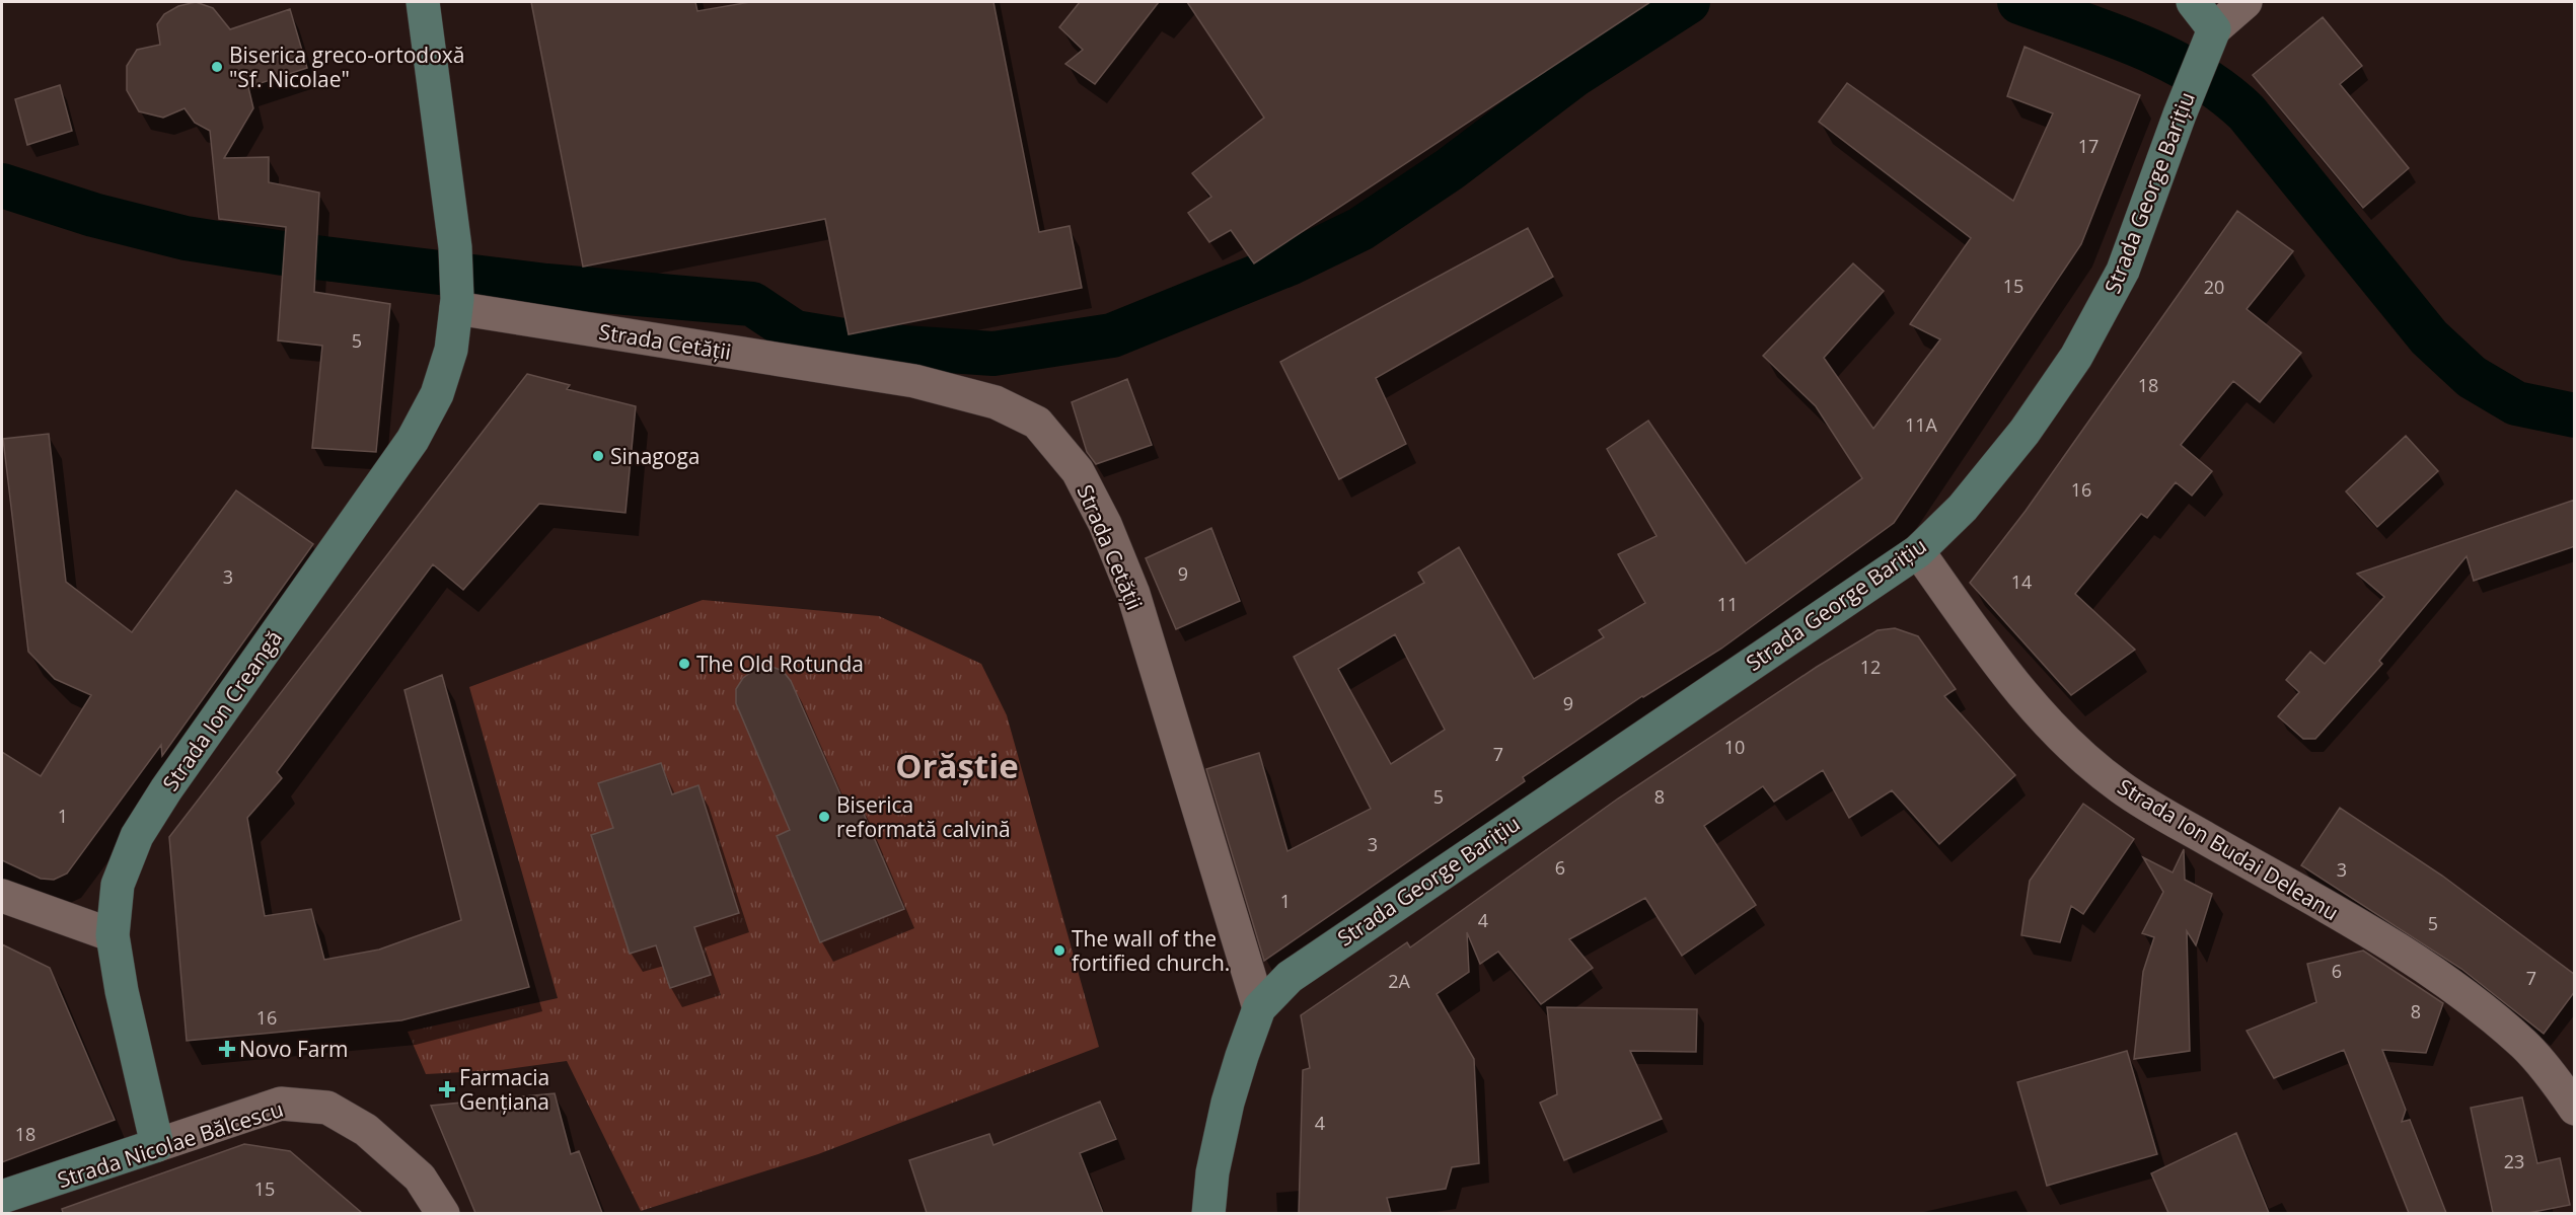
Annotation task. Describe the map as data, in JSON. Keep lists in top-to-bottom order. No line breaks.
{"streets":{"main road":["Strada George Barițiu","Strada Ion Creangă","Strada Nicolae Bălcescu"],"street":["Strada Cetății","Strada Ion Budai Deleanu"]},"crossings":[["Strada George Barițiu","Strada Cetății"],["Strada George Barițiu","Strada Ion Budai Deleanu"],["Strada Cetății","Strada Ion Creangă"],["Strada Ion Creangă","Strada Nicolae Bălcescu"]],"districts":["Orăștie"],"places":{"other":["Biserica greco-ortodoxă \"Sf. Nicolae\"","Sinagoga","The Old Rotunda","Biserica reformată calvină","The wall of the fortified church."],"health":["Novo Farm","Farmacia Gențiana"]},"house_numbers":["17","15","20","5","18","11A","16","9","3","14","11","12","9","10","7","5","8","1","3","6","3","1","4","5","6","7","2A","8","16","4","18","23","15"]}
